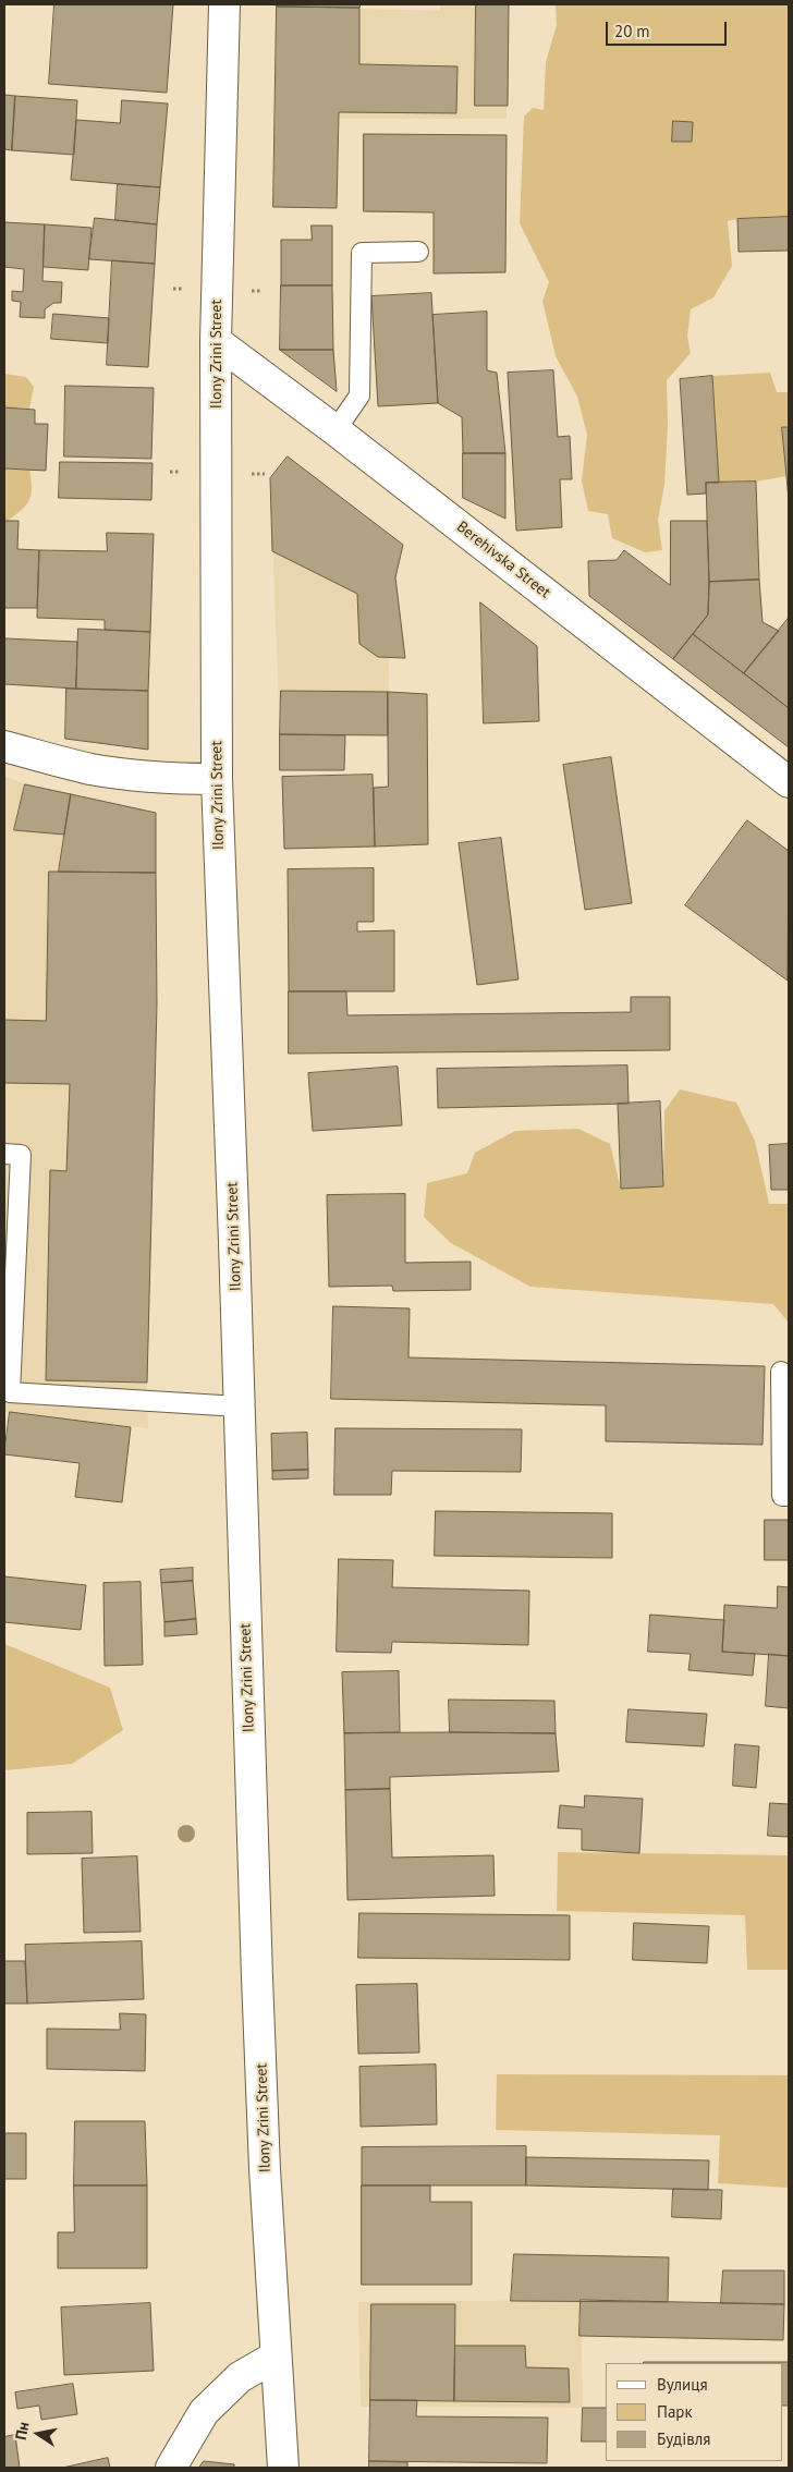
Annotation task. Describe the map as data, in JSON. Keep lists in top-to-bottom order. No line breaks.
{"streets":{"main road":["Ilony Zrini Street","Berehivska Street"]},"crossings":[["Ilony Zrini Street","Berehivska Street"]],"legend":["Вулиця","Парк","Будівля"],"scale_bar":"20 m","north":"left"}
